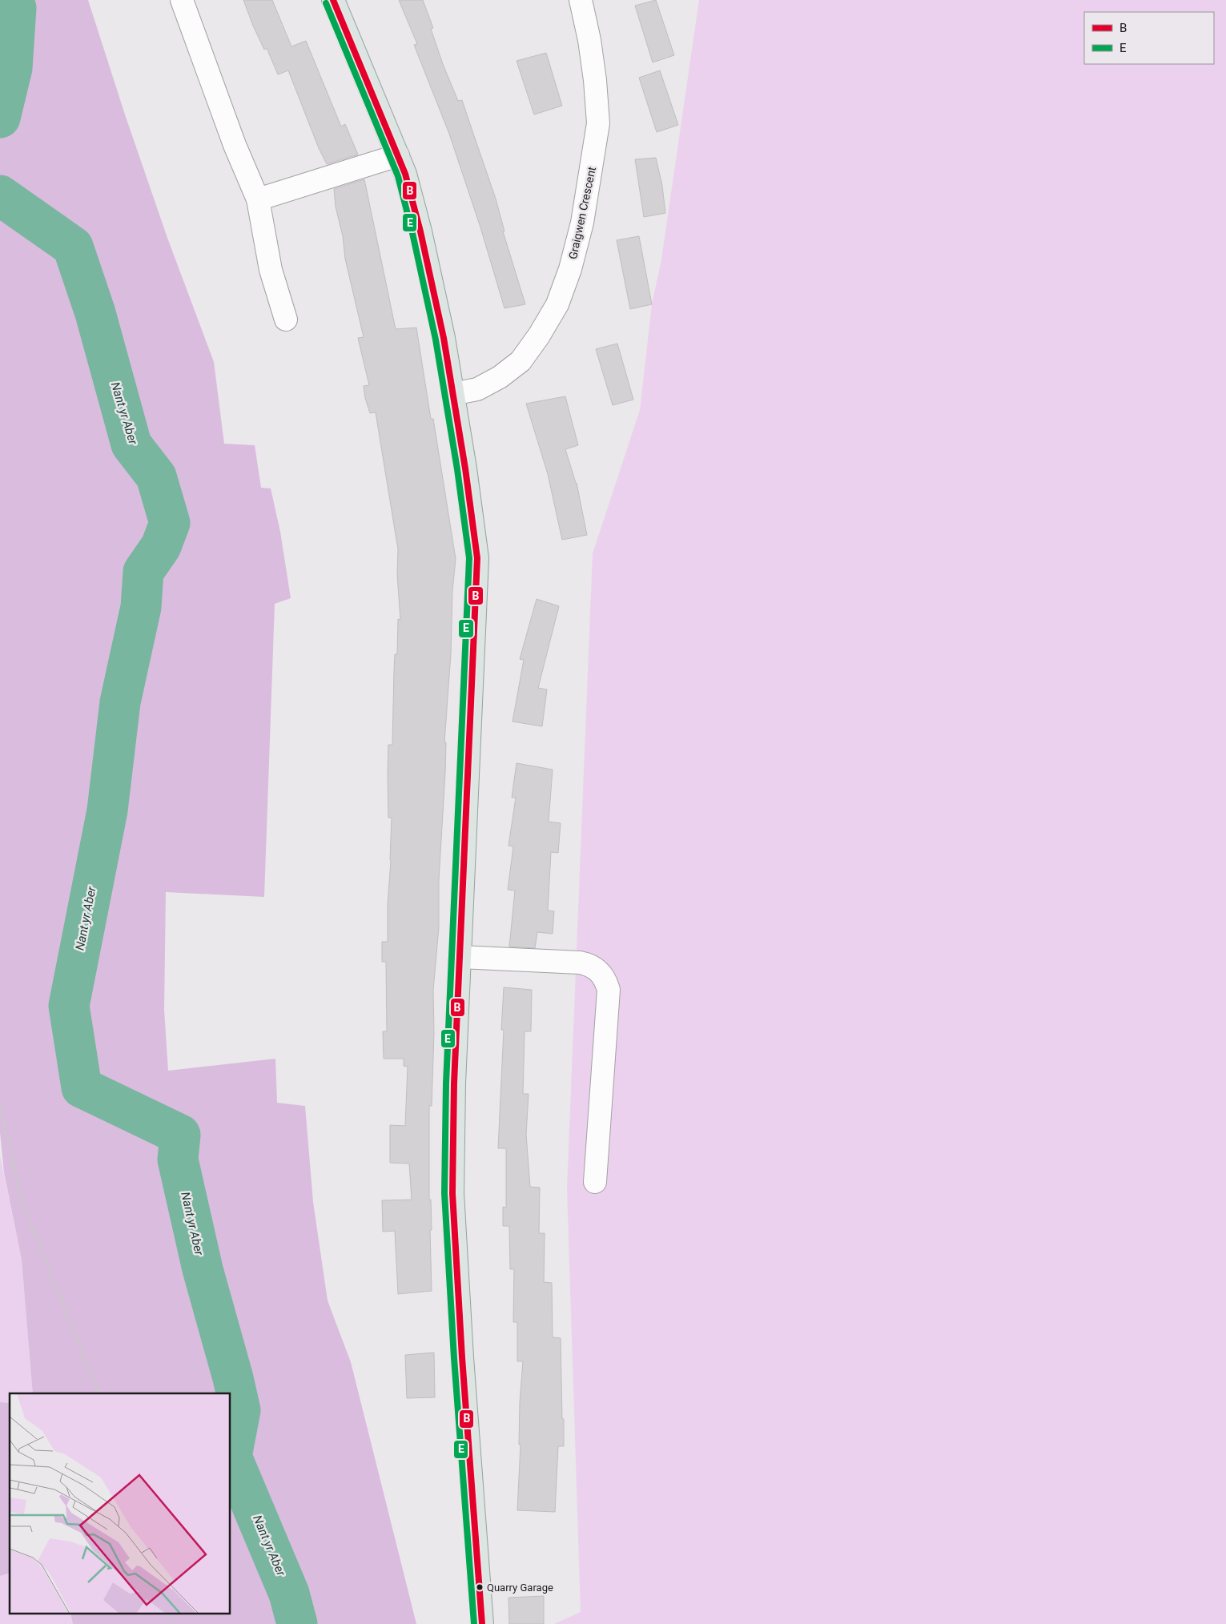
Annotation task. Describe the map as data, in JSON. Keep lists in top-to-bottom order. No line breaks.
{"streets":{"street":["Graigwen Crescent"]},"water":["Nant yr Aber"],"places":["Quarry Garage"],"lines":["transit line B","transit line E"],"legend":["B","E"]}
